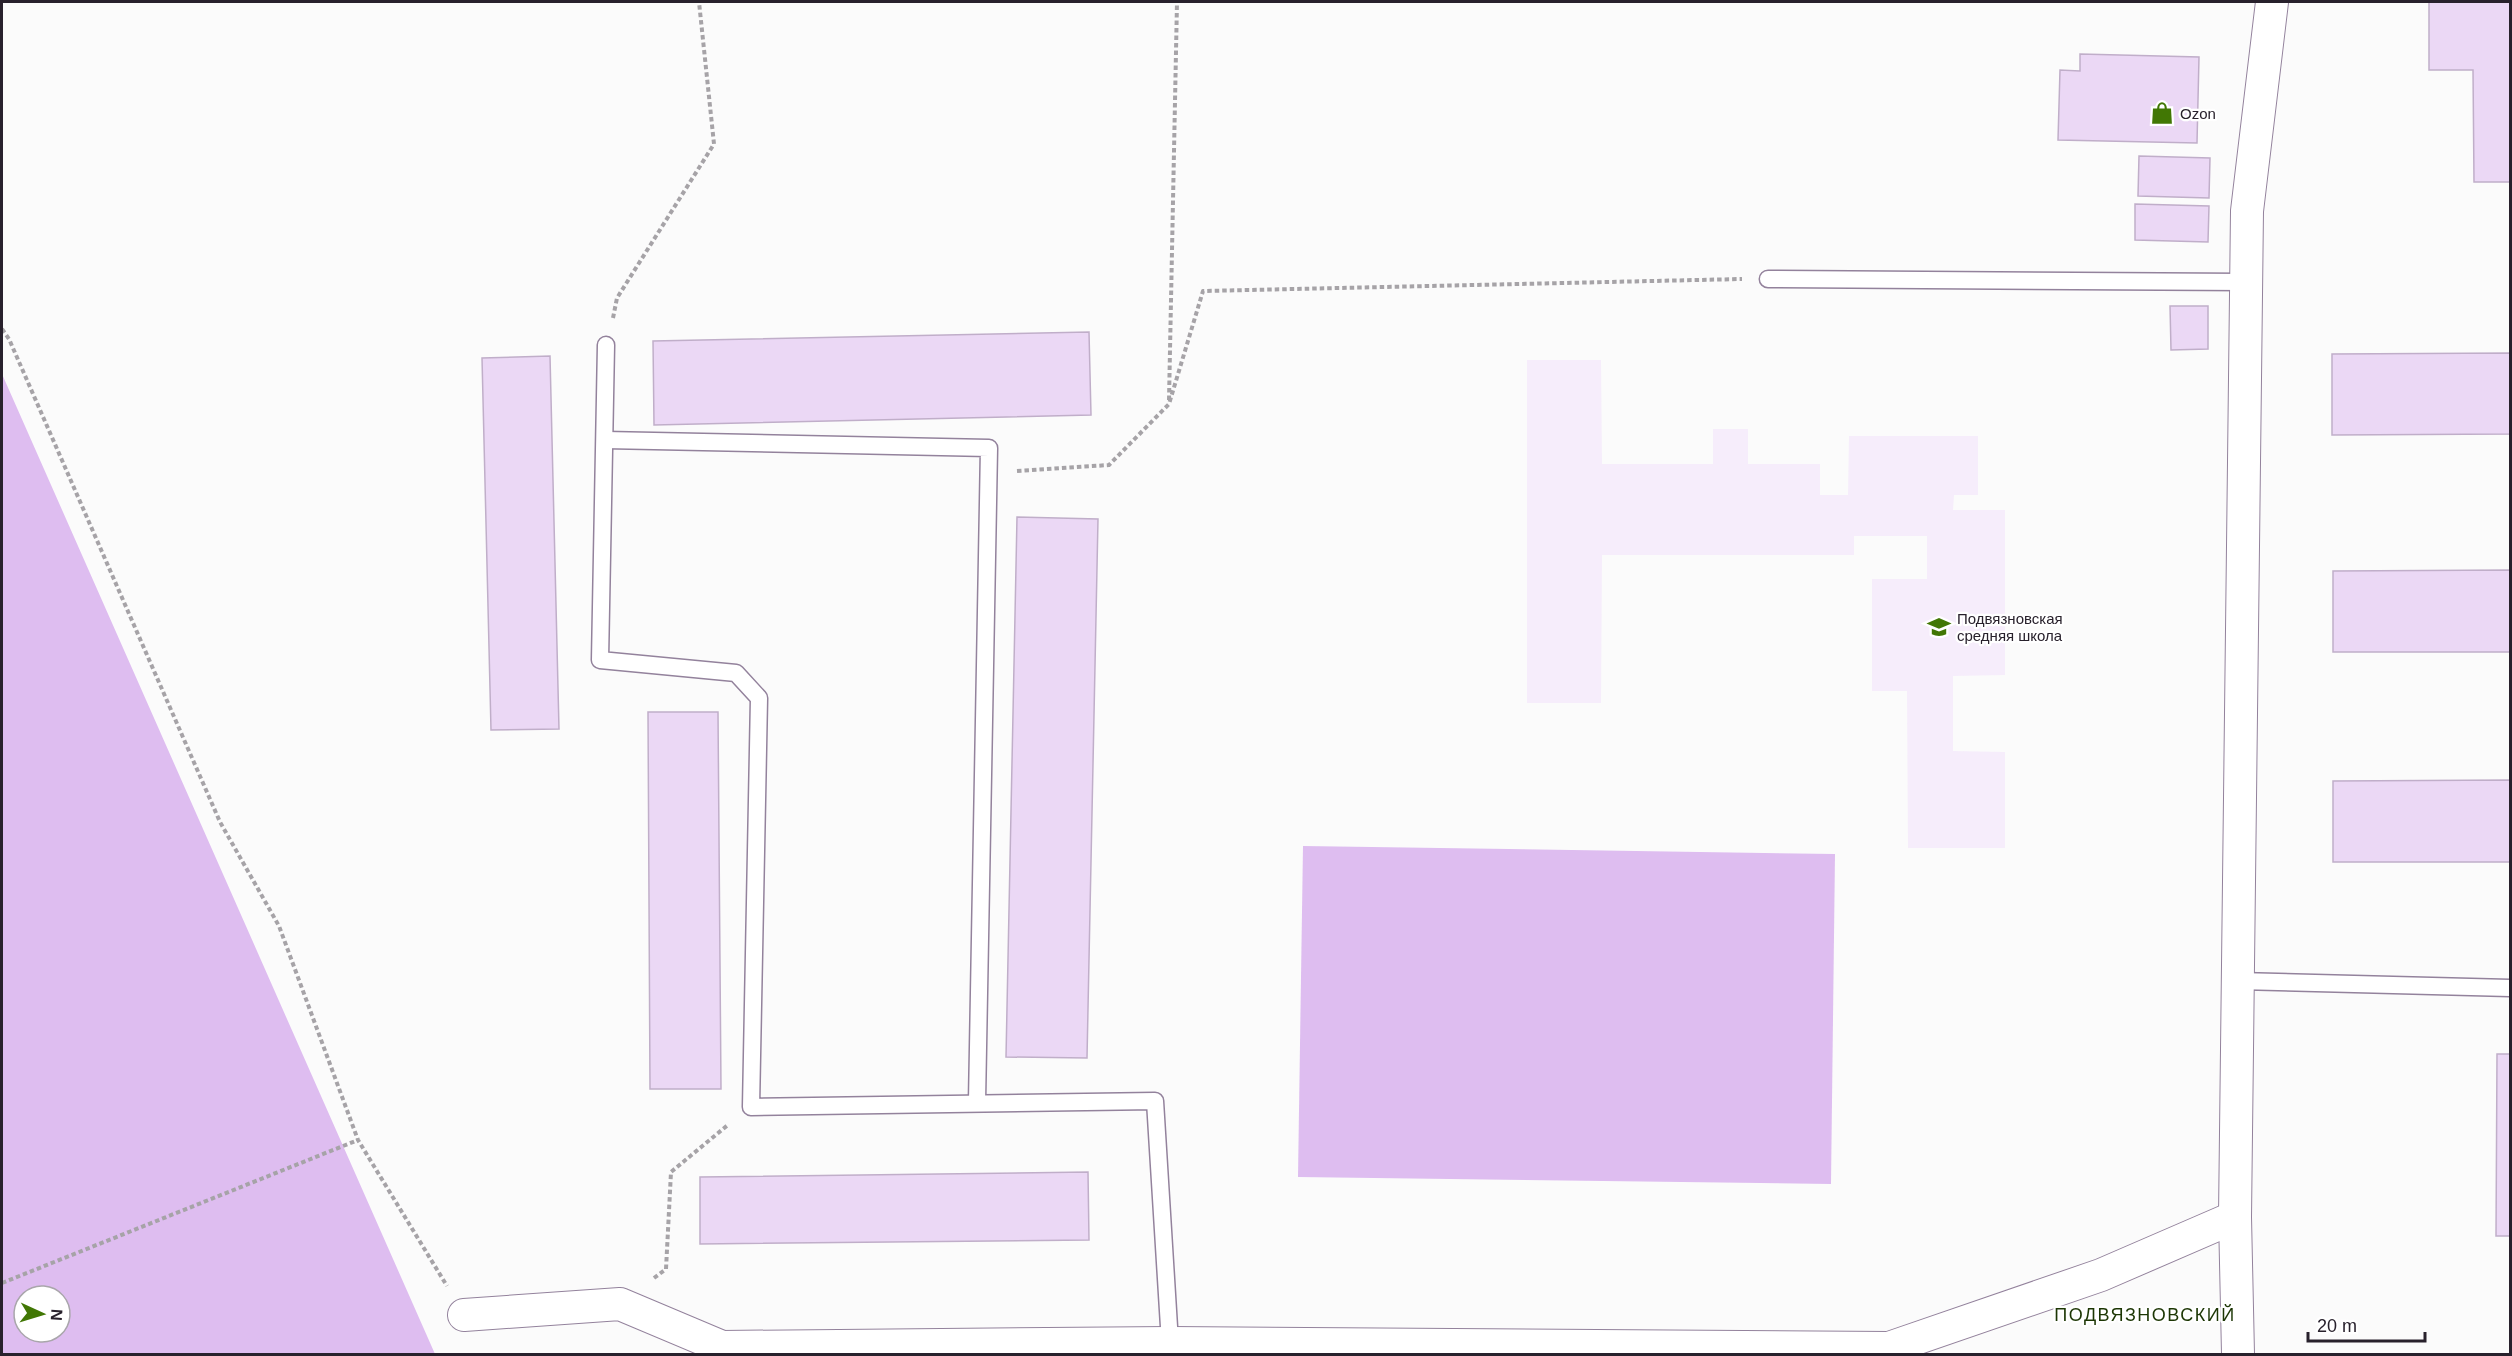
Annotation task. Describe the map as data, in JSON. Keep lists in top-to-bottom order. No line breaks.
{"districts":["ПОДВЯЗНОВСКИЙ"],"places":{"shop":["Ozon"],"school or university":["Подвязновская средняя школа"]},"scale_bar":"20 m","north":"right"}
